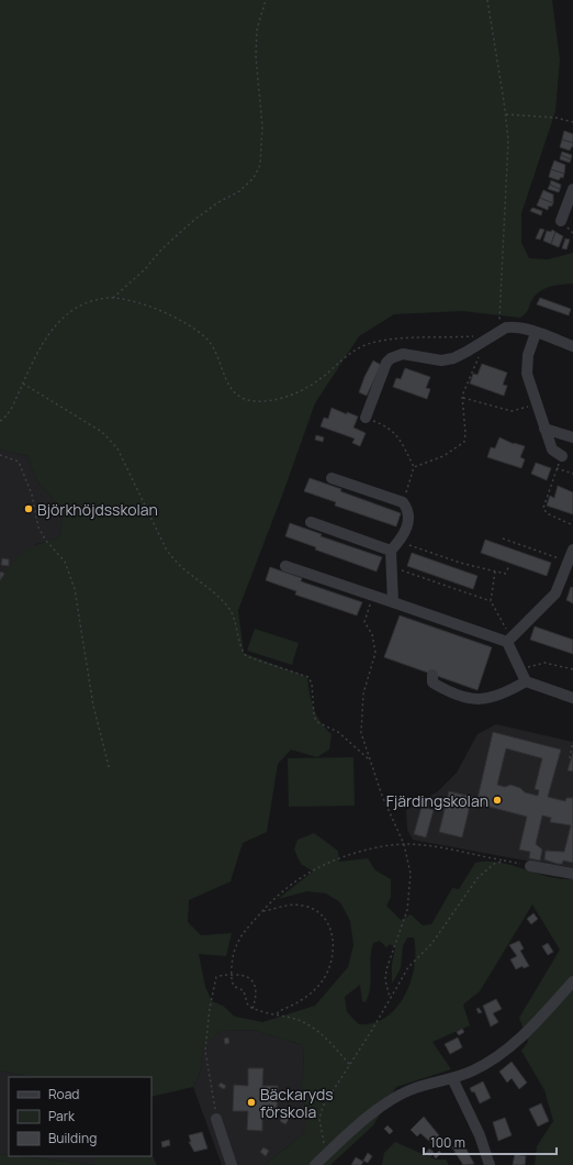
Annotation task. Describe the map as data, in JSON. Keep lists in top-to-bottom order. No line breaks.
{"places":["Björkhöjdsskolan","Fjärdingskolan","Bäckaryds förskola"],"legend":["Road","Park","Building"],"scale_bar":"100 m"}
